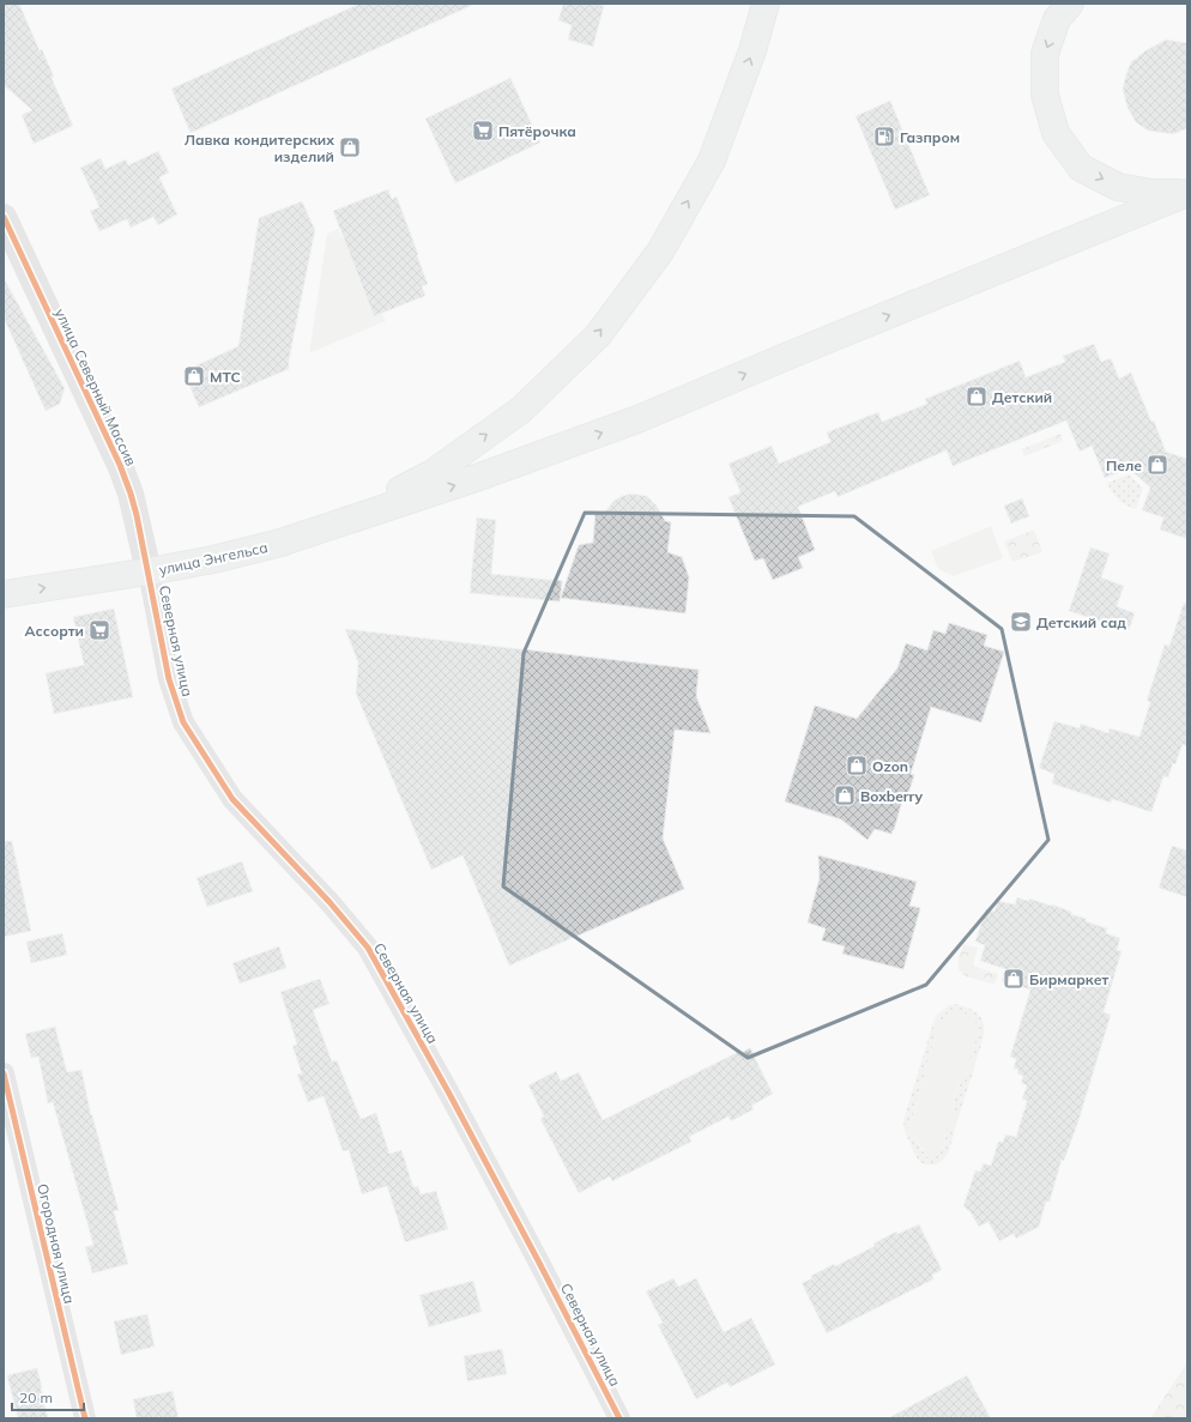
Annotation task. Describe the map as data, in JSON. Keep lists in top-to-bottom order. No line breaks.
{"streets":{"main road":["улица Энгельса"],"street":["улица Северный Массив","Северная улица","Огородная улица"]},"crossings":[["улица Северный Массив","улица Энгельса"],["улица Северный Массив","Северная улица"],["улица Энгельса","Северная улица"]],"one_way":["улица Энгельса"],"places":{"supermarket":["Пятёрочка","Ассорти"],"fuel station":["Газпром"],"shop":["Лавка кондитерских изделий","МТС","Детский","Пеле","Ozon","Boxberry","Бирмаркет"],"school or university":["Детский сад"]},"scale_bar":"20 m"}
